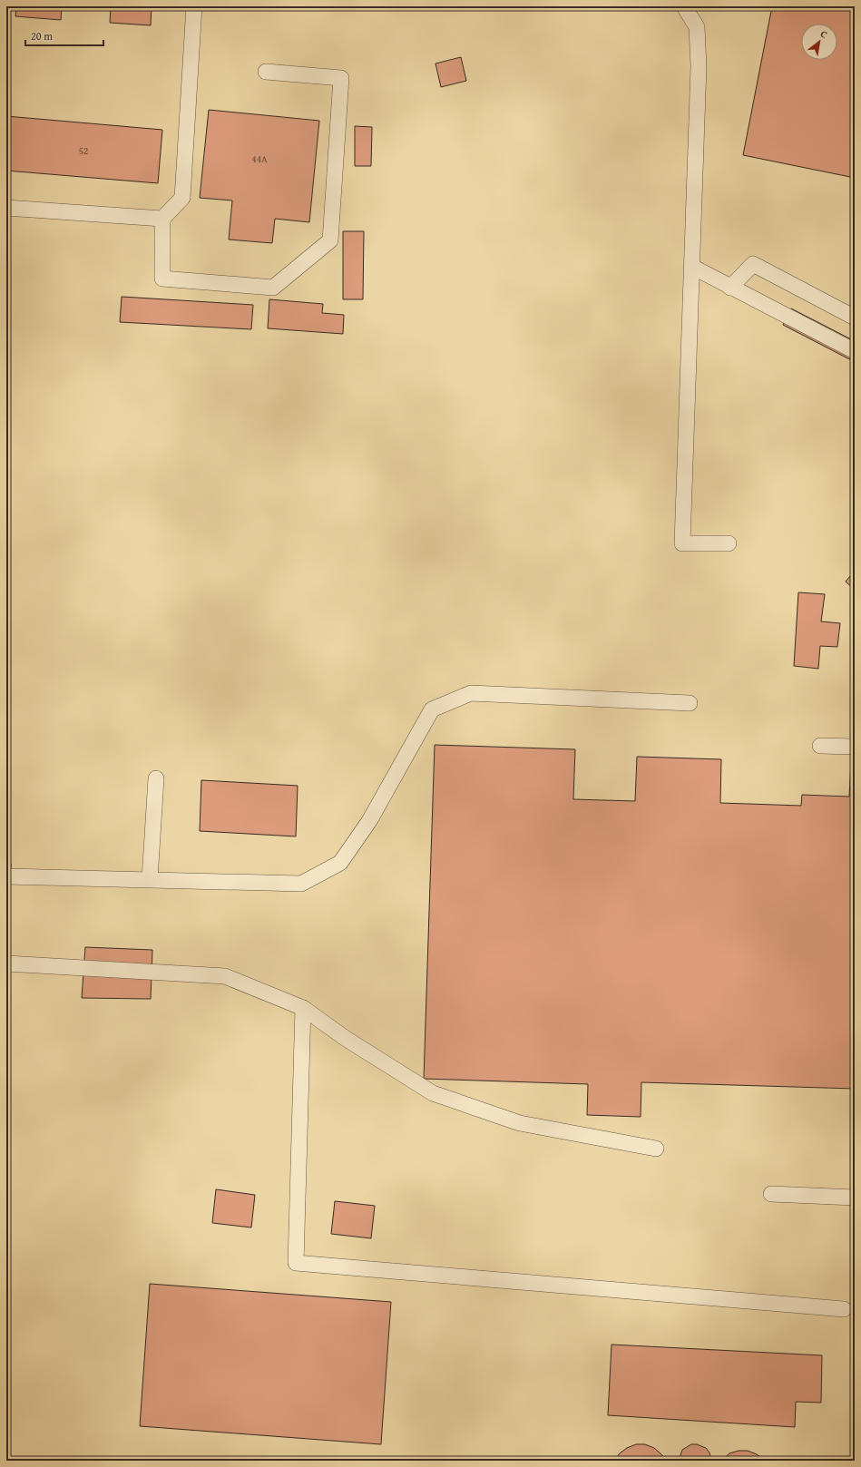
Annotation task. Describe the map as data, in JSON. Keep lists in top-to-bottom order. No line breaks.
{"house_numbers":["52","44А"],"scale_bar":"20 m","north":"top right"}
